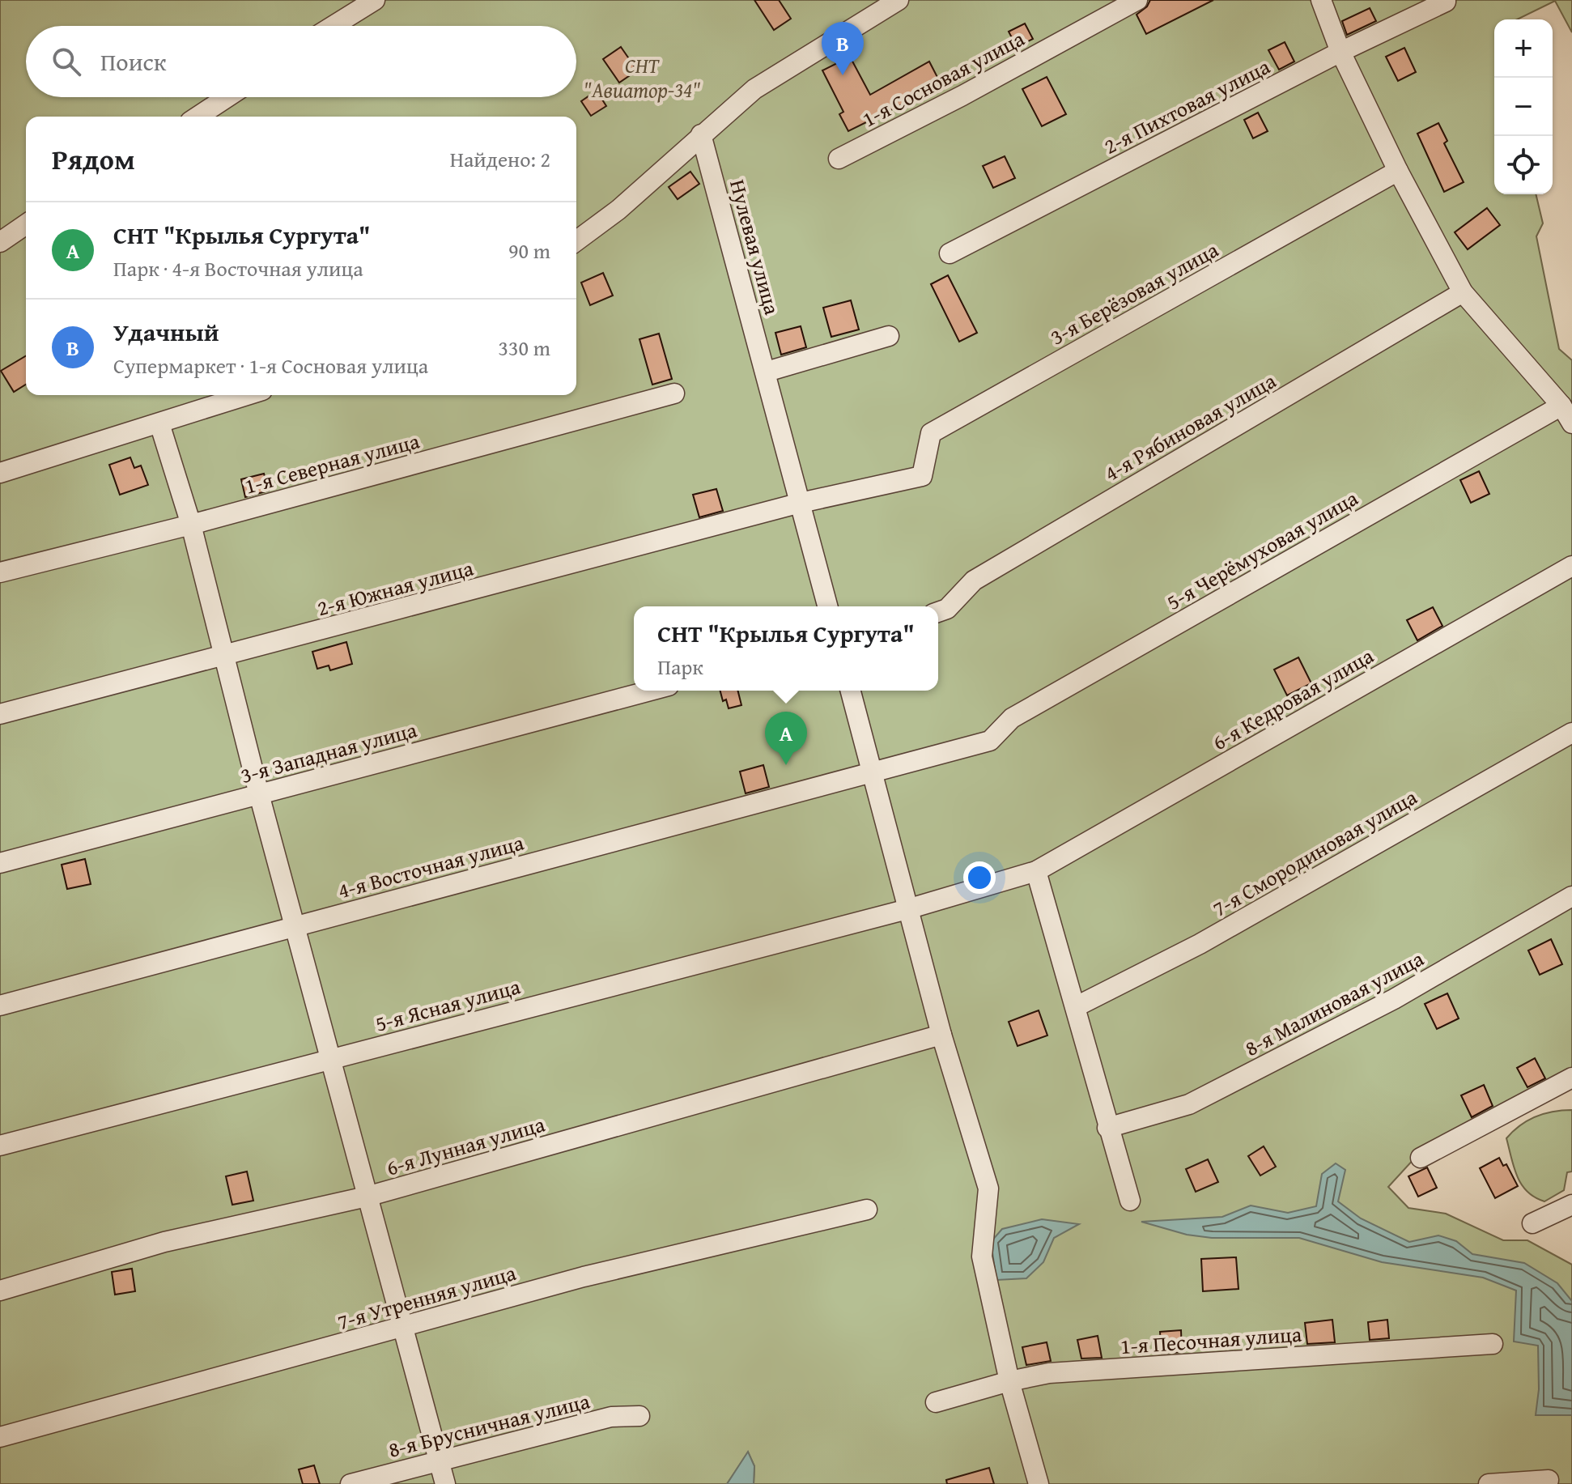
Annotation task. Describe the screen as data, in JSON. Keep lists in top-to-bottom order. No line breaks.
{"streets":{"street":["1-я Сосновая улица","2-я Пихтовая улица","Нулевая улица","3-я Берёзовая улица","4-я Рябиновая улица","1-я Северная улица","5-я Черёмуховая улица","2-я Южная улица","6-я Кедровая улица","3-я Западная улица","7-я Смородиновая улица","4-я Восточная улица","8-я Малиновая улица","5-я Ясная улица","6-я Лунная улица","7-я Утренняя улица","1-я Песочная улица","8-я Брусничная улица"]},"crossings":[["Нулевая улица","2-я Южная улица"],["3-я Берёзовая улица","2-я Южная улица"],["5-я Черёмуховая улица","4-я Восточная улица"],["6-я Кедровая улица","5-я Ясная улица"]],"parks":["СНТ \"Авиатор-34\""],"page":{"map_buttons":["+","−"],"pins":["B","A"],"search":"Поиск","heading":["Рядом","Найдено: 2"],"list":[{"mark":"A","name":"CНТ \"Крылья Сургута\"","note":"Парк · 4-я Восточная улица","value":"90 m"},{"mark":"B","name":"Удачный","note":"Супермаркет · 1-я Сосновая улица","value":"330 m"}],"popup":["CНТ \"Крылья Сургута\"","Парк"]}}
